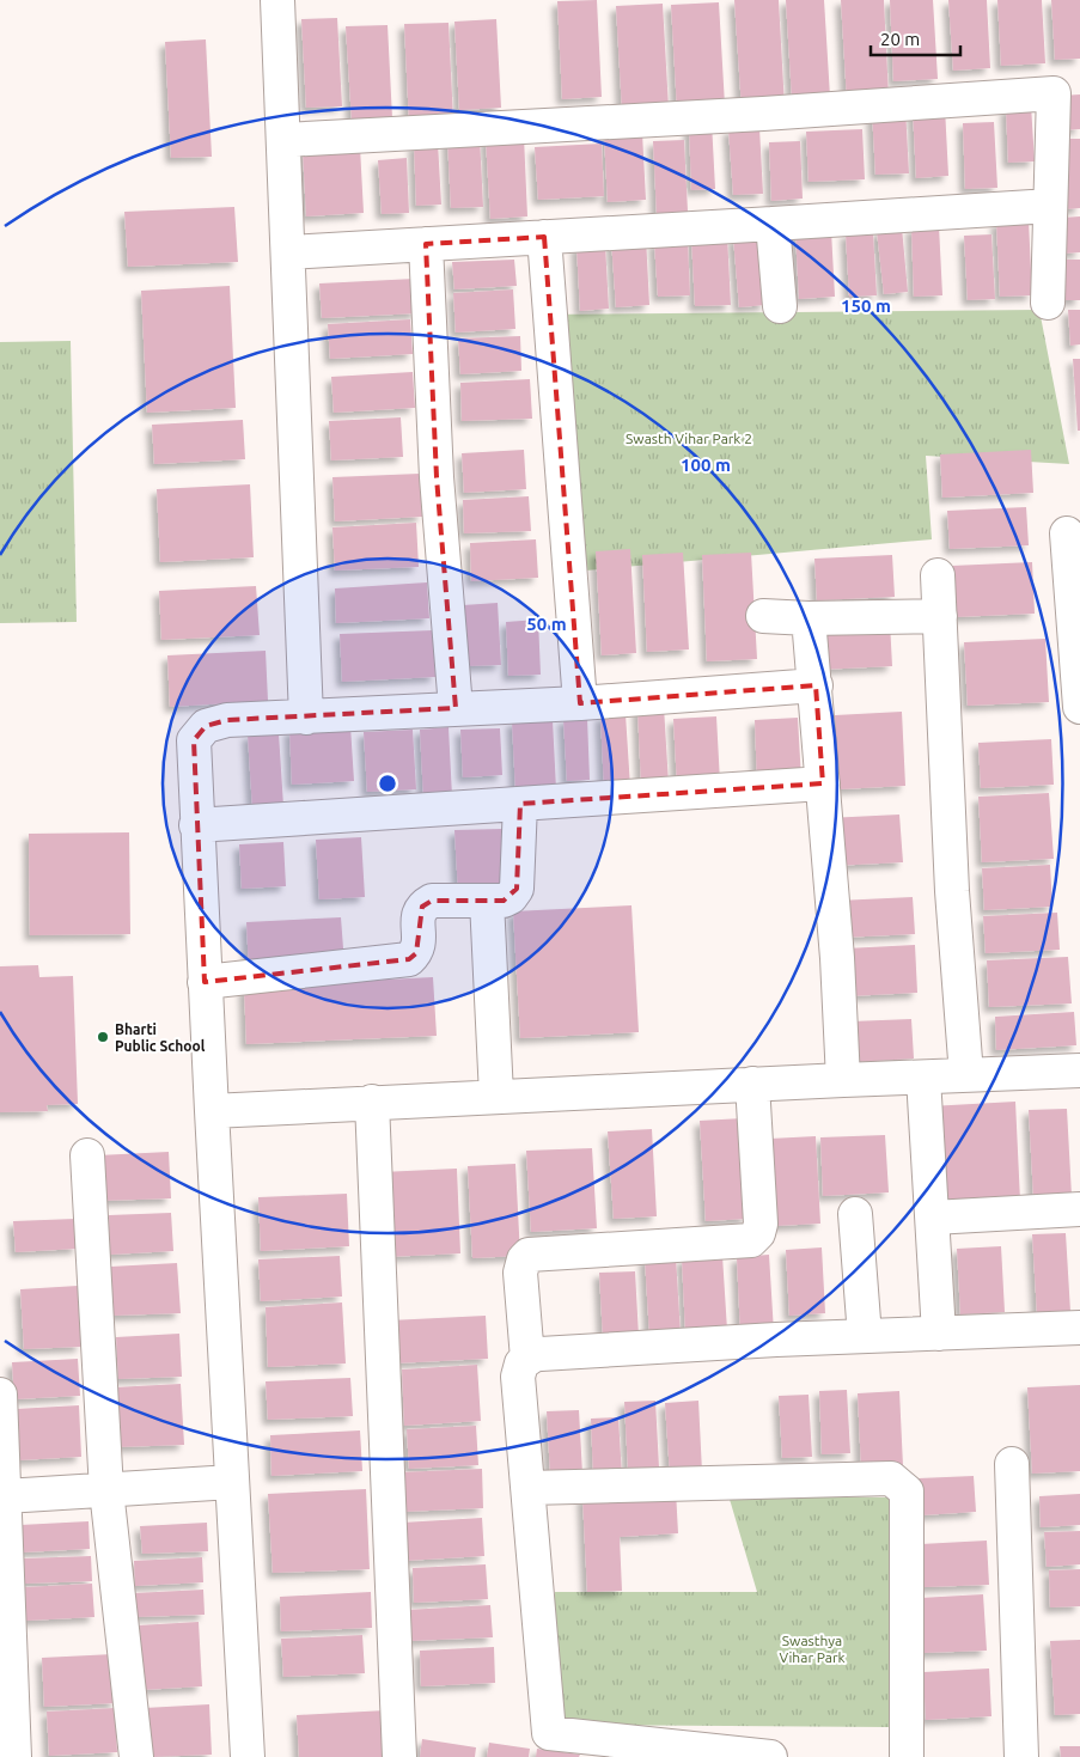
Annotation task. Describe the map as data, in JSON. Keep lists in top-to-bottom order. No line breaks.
{"parks":["Swasth Vihar Park 2","Swasthya Vihar Park"],"places":["Bharti Public School"],"scale_bar":"20 m","rings":["150 m","100 m","50 m"]}
